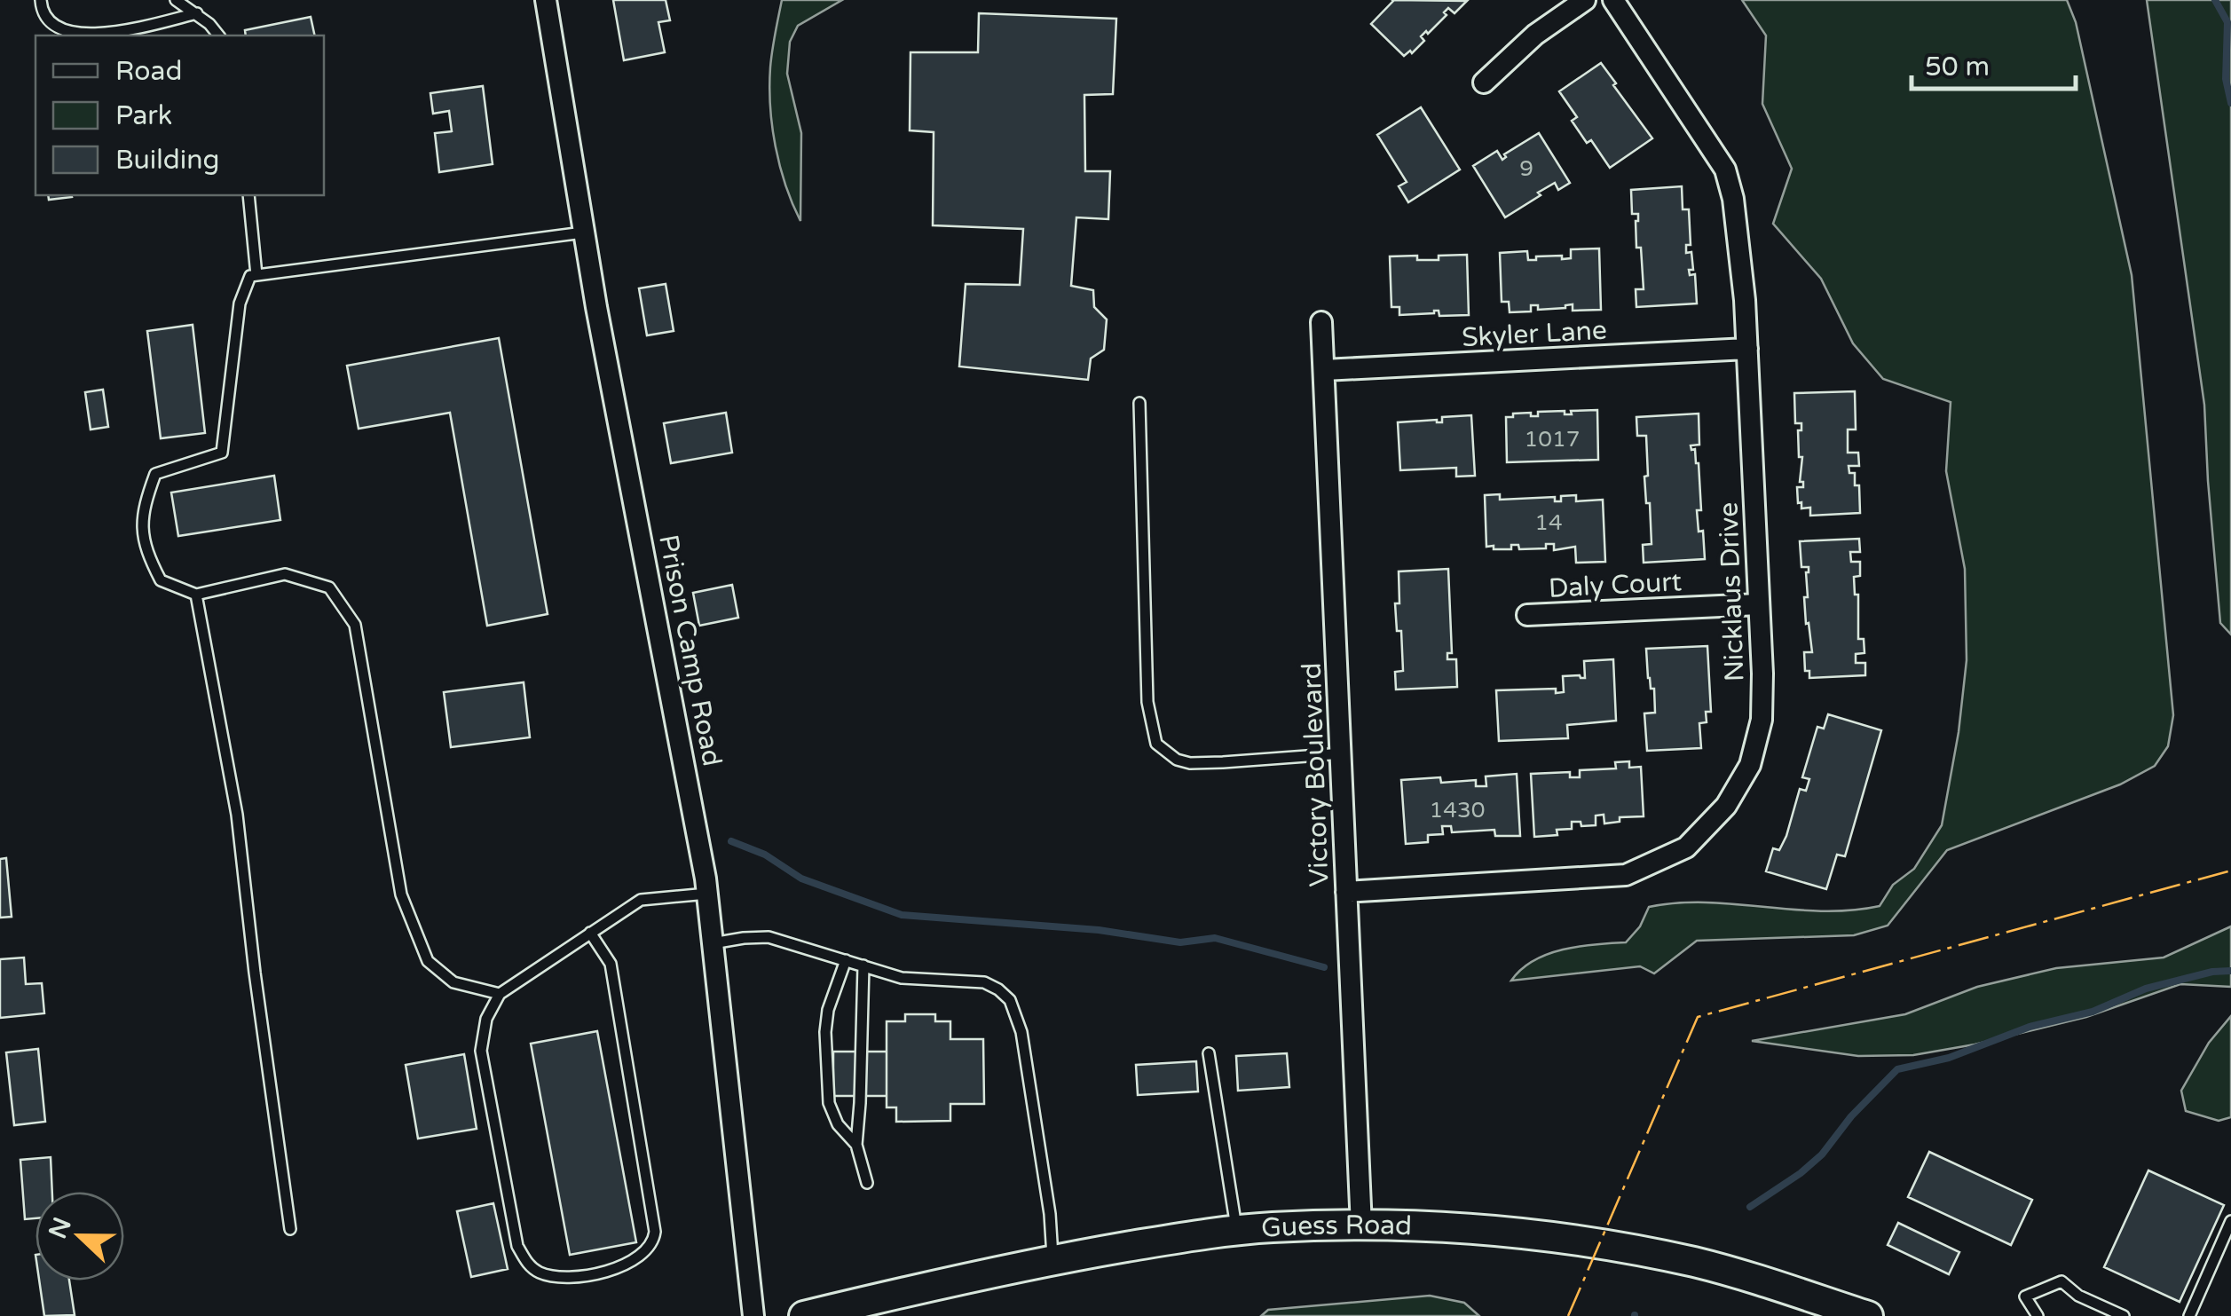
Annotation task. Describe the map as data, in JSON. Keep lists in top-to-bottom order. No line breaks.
{"streets":{"main road":["Guess Road"],"street":["Skyler Lane","Daly Court","Nicklaus Drive","Prison Camp Road","Victory Boulevard"]},"crossings":[["Skyler Lane","Nicklaus Drive"],["Skyler Lane","Victory Boulevard"],["Daly Court","Nicklaus Drive"],["Nicklaus Drive","Victory Boulevard"],["Victory Boulevard","Guess Road"]],"house_numbers":["9","1017","14","1430"],"legend":["Road","Park","Building"],"scale_bar":"50 m","north":"left"}
